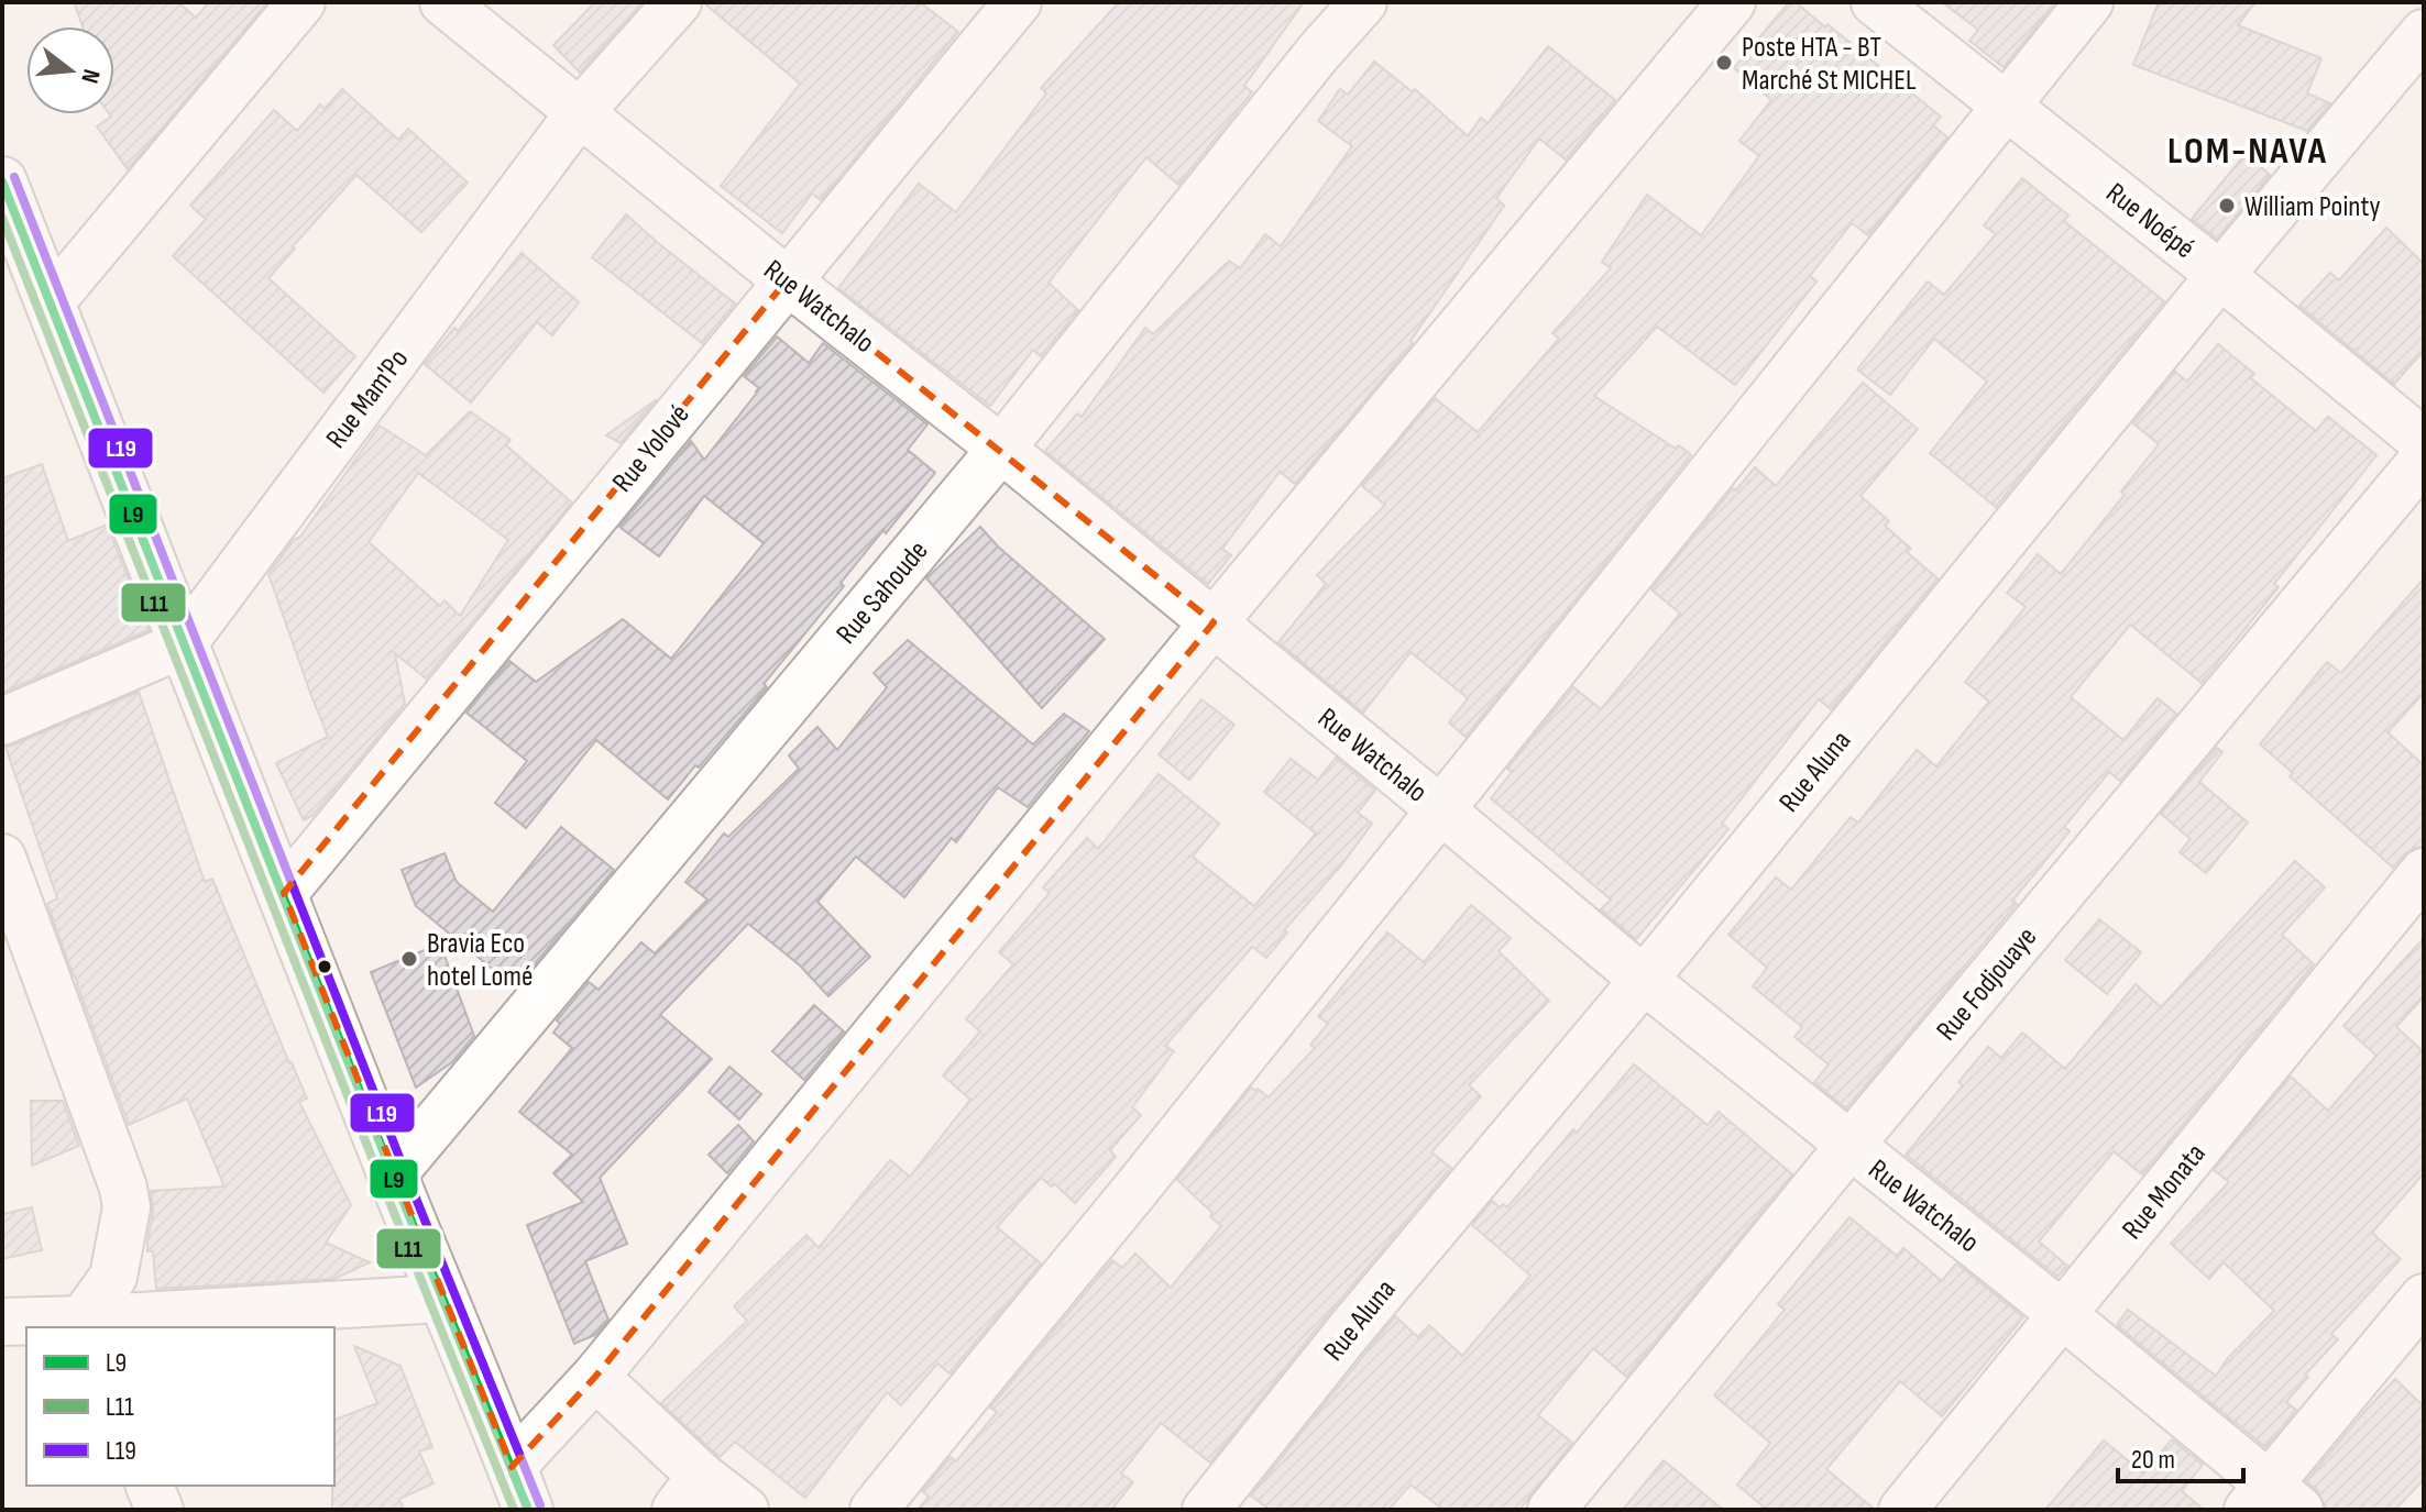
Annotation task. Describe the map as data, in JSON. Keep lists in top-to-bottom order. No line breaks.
{"streets":{"street":["Rue Noépé","Rue Watchalo","Rue Mam'Po","Rue Yolové","Rue Sahoude","Rue Aluna","Rue Fodjouaye","Rue Monata"]},"crossings":[["Rue Noépé","Rue Aluna"],["Rue Watchalo","Rue Mam'Po"],["Rue Watchalo","Rue Yolové"],["Rue Watchalo","Rue Sahoude"],["Rue Watchalo","Rue Aluna"],["Rue Watchalo","Rue Fodjouaye"],["Rue Watchalo","Rue Monata"]],"districts":["LOM-NAVA"],"places":["Poste HTA - BT Marché St MICHEL","William Pointy","Bravia Eco hotel Lomé"],"lines":["transit line L19","transit line L9","transit line L11"],"legend":["L9","L11","L19"],"scale_bar":"20 m","north":"right"}
